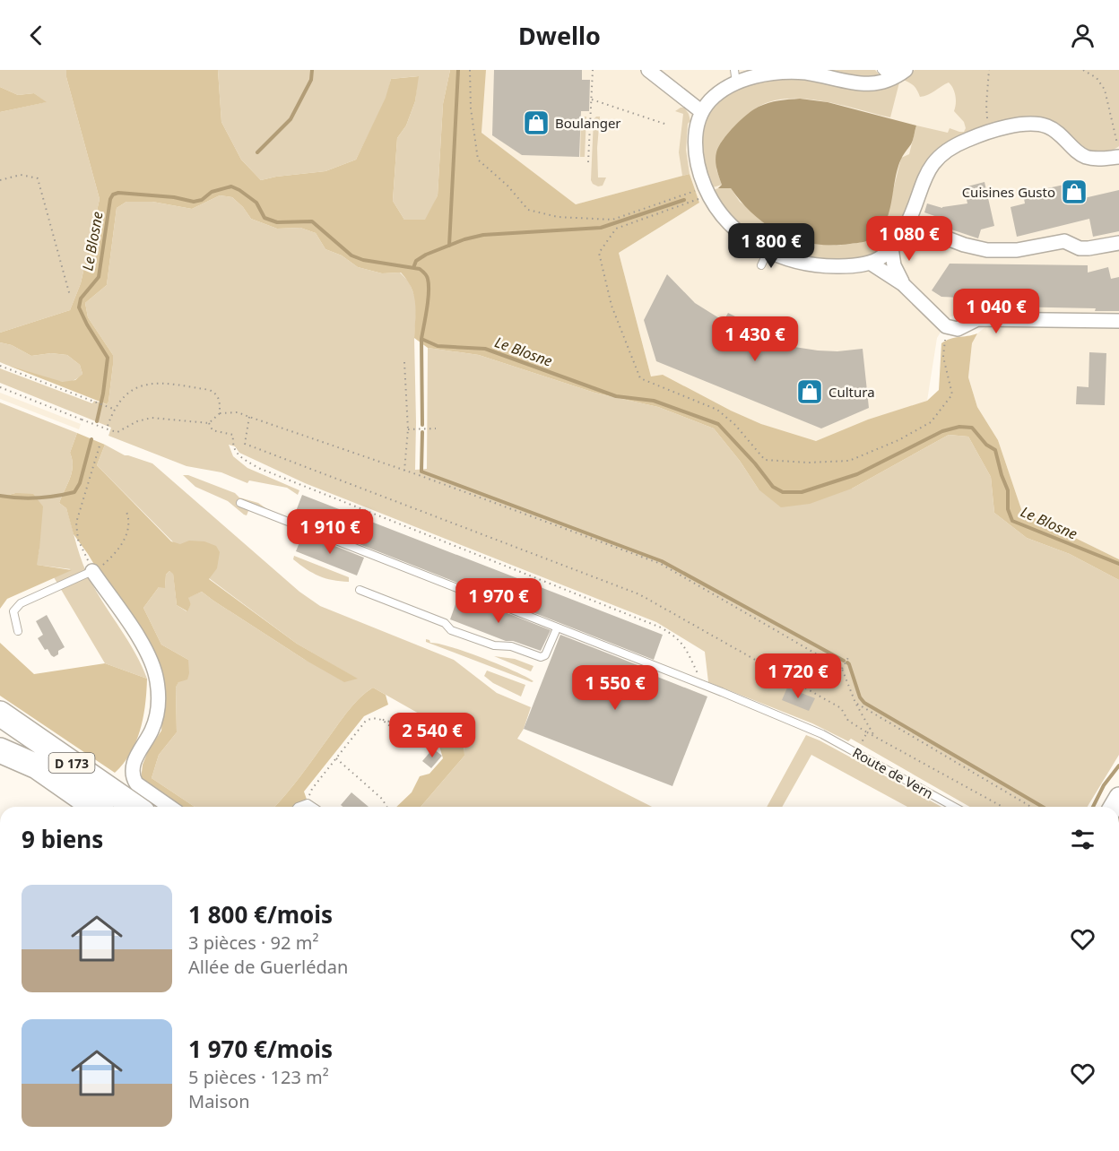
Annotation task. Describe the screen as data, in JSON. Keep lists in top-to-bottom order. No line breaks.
{"streets":{"highway":["D 173"],"lane":["Route de Vern"]},"water":["Le Blosne"],"places":{"shop":["Boulanger","Cuisines Gusto","Cultura"]},"page":{"header":"Dwello","price":["1 080 €","1 800 €","1 040 €","1 430 €","1 910 €","1 970 €","1 720 €","1 550 €","2 540 €"],"heading":"9 biens","list":[{"name":"1 800 €/mois","note":"3 pièces · 92 m² · Allée de Guerlédan"},{"name":"1 970 €/mois","note":"5 pièces · 123 m² · Maison"}]}}
